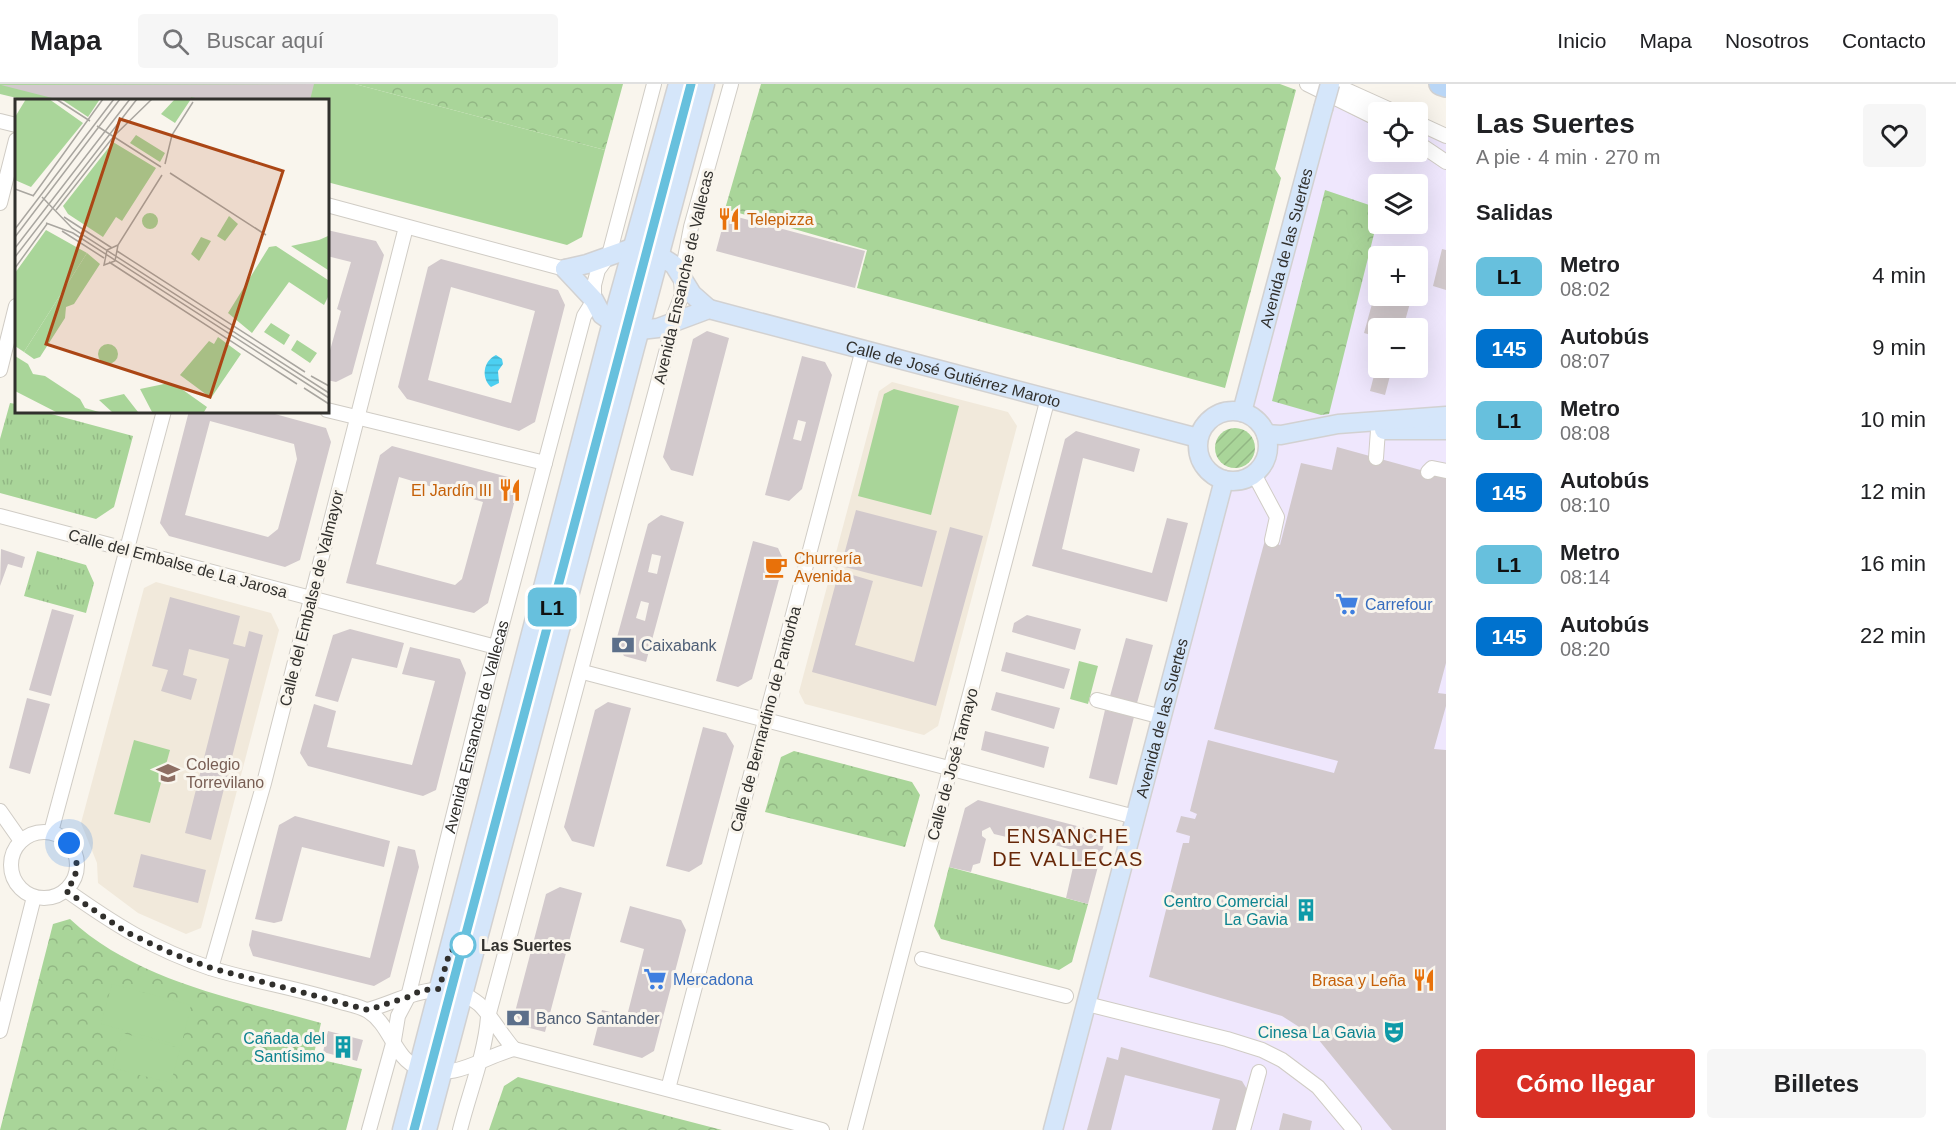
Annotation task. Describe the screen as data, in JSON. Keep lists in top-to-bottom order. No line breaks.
{"streets":{"main road":["Avenida de las Suertes","Avenida Ensanche de Vallecas","Calle de José Gutiérrez Maroto"],"street":["Calle del Embalse de La Jarosa","Calle del Embalse de Valmayor","Calle de Bernardino de Pantorba","Calle de José Tamayo"]},"crossings":[["Avenida de las Suertes","Calle de José Gutiérrez Maroto"],["Avenida Ensanche de Vallecas","Calle de José Gutiérrez Maroto"],["Avenida Ensanche de Vallecas","Calle del Embalse de La Jarosa"],["Calle de José Gutiérrez Maroto","Calle de Bernardino de Pantorba"],["Calle de José Gutiérrez Maroto","Calle de José Tamayo"],["Calle del Embalse de La Jarosa","Calle del Embalse de Valmayor"]],"districts":["ENSANCHE DE VALLECAS"],"places":{"restaurant":["Telepizza","El Jardín III","Brasa y Leña"],"cafe":["Churrería Avenida"],"supermarket":["Carrefour","Mercadona"],"bank":["Caixabank","Banco Santander"],"school or university":["Colegio Torrevilano"],"building":["Centro Comercial La Gavia","Cañada del Santísimo"],"other":["Las Suertes"],"theatre":["Cinesa La Gavia"]},"lines":["metro line L1"],"page":{"header":"Mapa","search":"Buscar aquí","nav":["Inicio","Mapa","Nosotros","Contacto"],"on_map":"L1","heading":[["Las Suertes","A pie · 4 min · 270 m"],"Salidas"],"map_buttons":["+","−"],"list":[{"mark":"L1","name":"Metro","note":"08:02","value":"4 min"},{"mark":"145","name":"Autobús","note":"08:07","value":"9 min"},{"mark":"L1","name":"Metro","note":"08:08","value":"10 min"},{"mark":"145","name":"Autobús","note":"08:10","value":"12 min"},{"mark":"L1","name":"Metro","note":"08:14","value":"16 min"},{"mark":"145","name":"Autobús","note":"08:20","value":"22 min"}],"buttons":["Cómo llegar","Billetes"]}}
